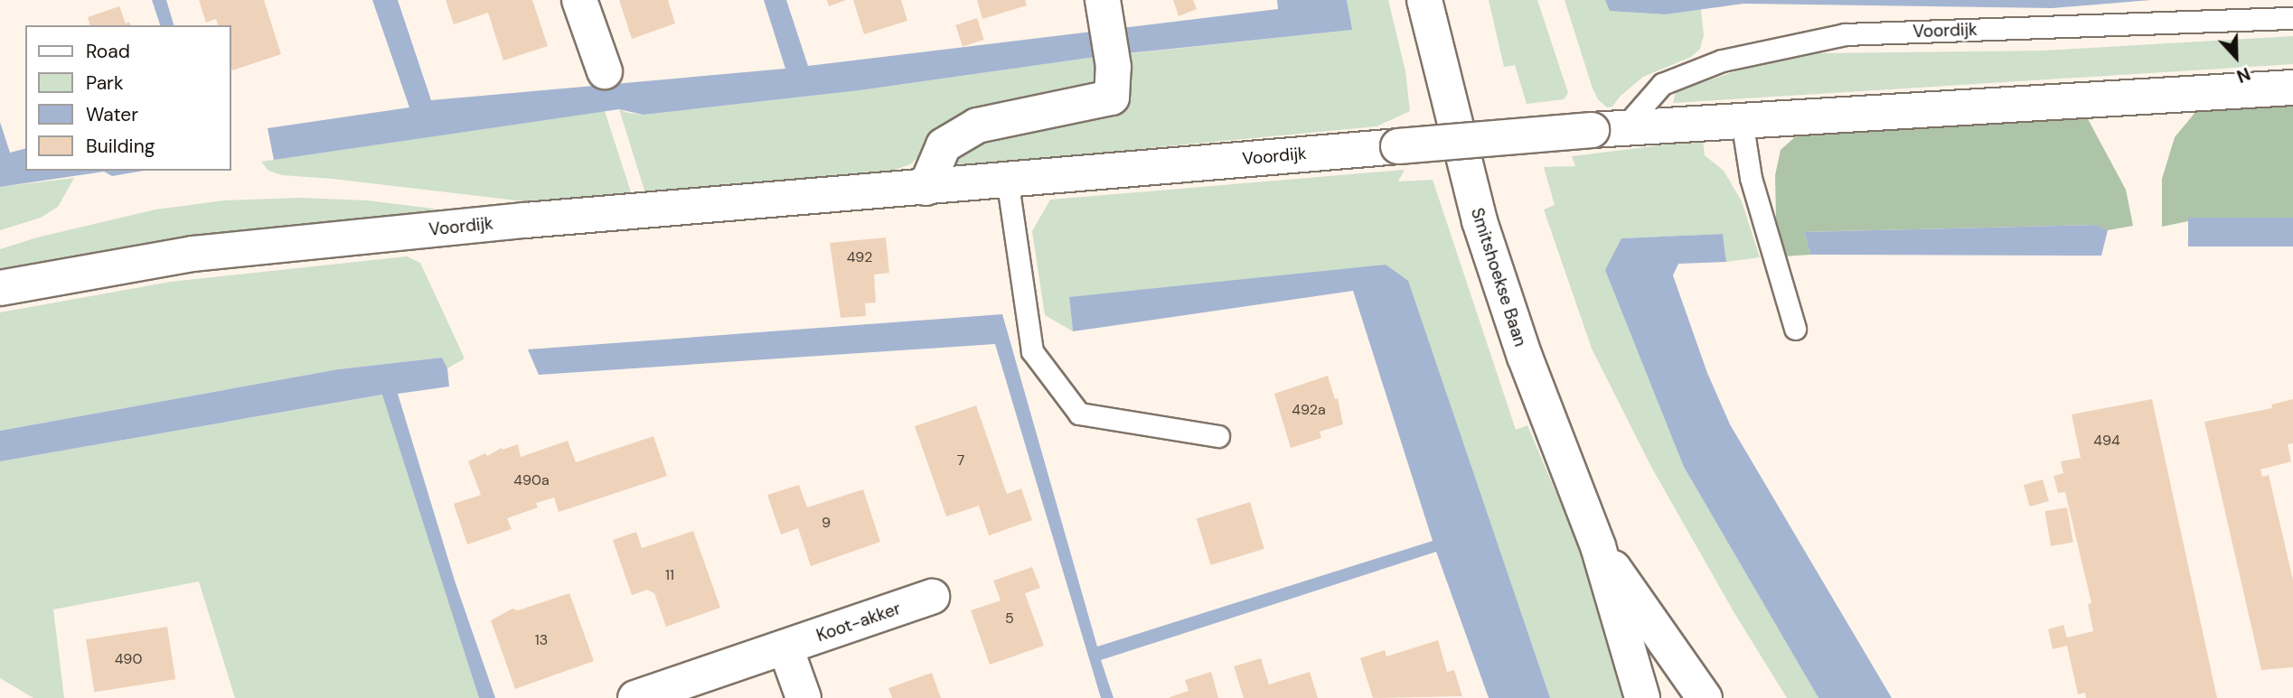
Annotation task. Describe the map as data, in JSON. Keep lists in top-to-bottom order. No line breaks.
{"streets":{"street":["Voordijk","Smitshoekse Baan","Koot-akker"]},"house_numbers":["492","492a","494","7","490a","9","11","5","13","490"],"legend":["Road","Park","Water","Building"],"north":"bottom"}
